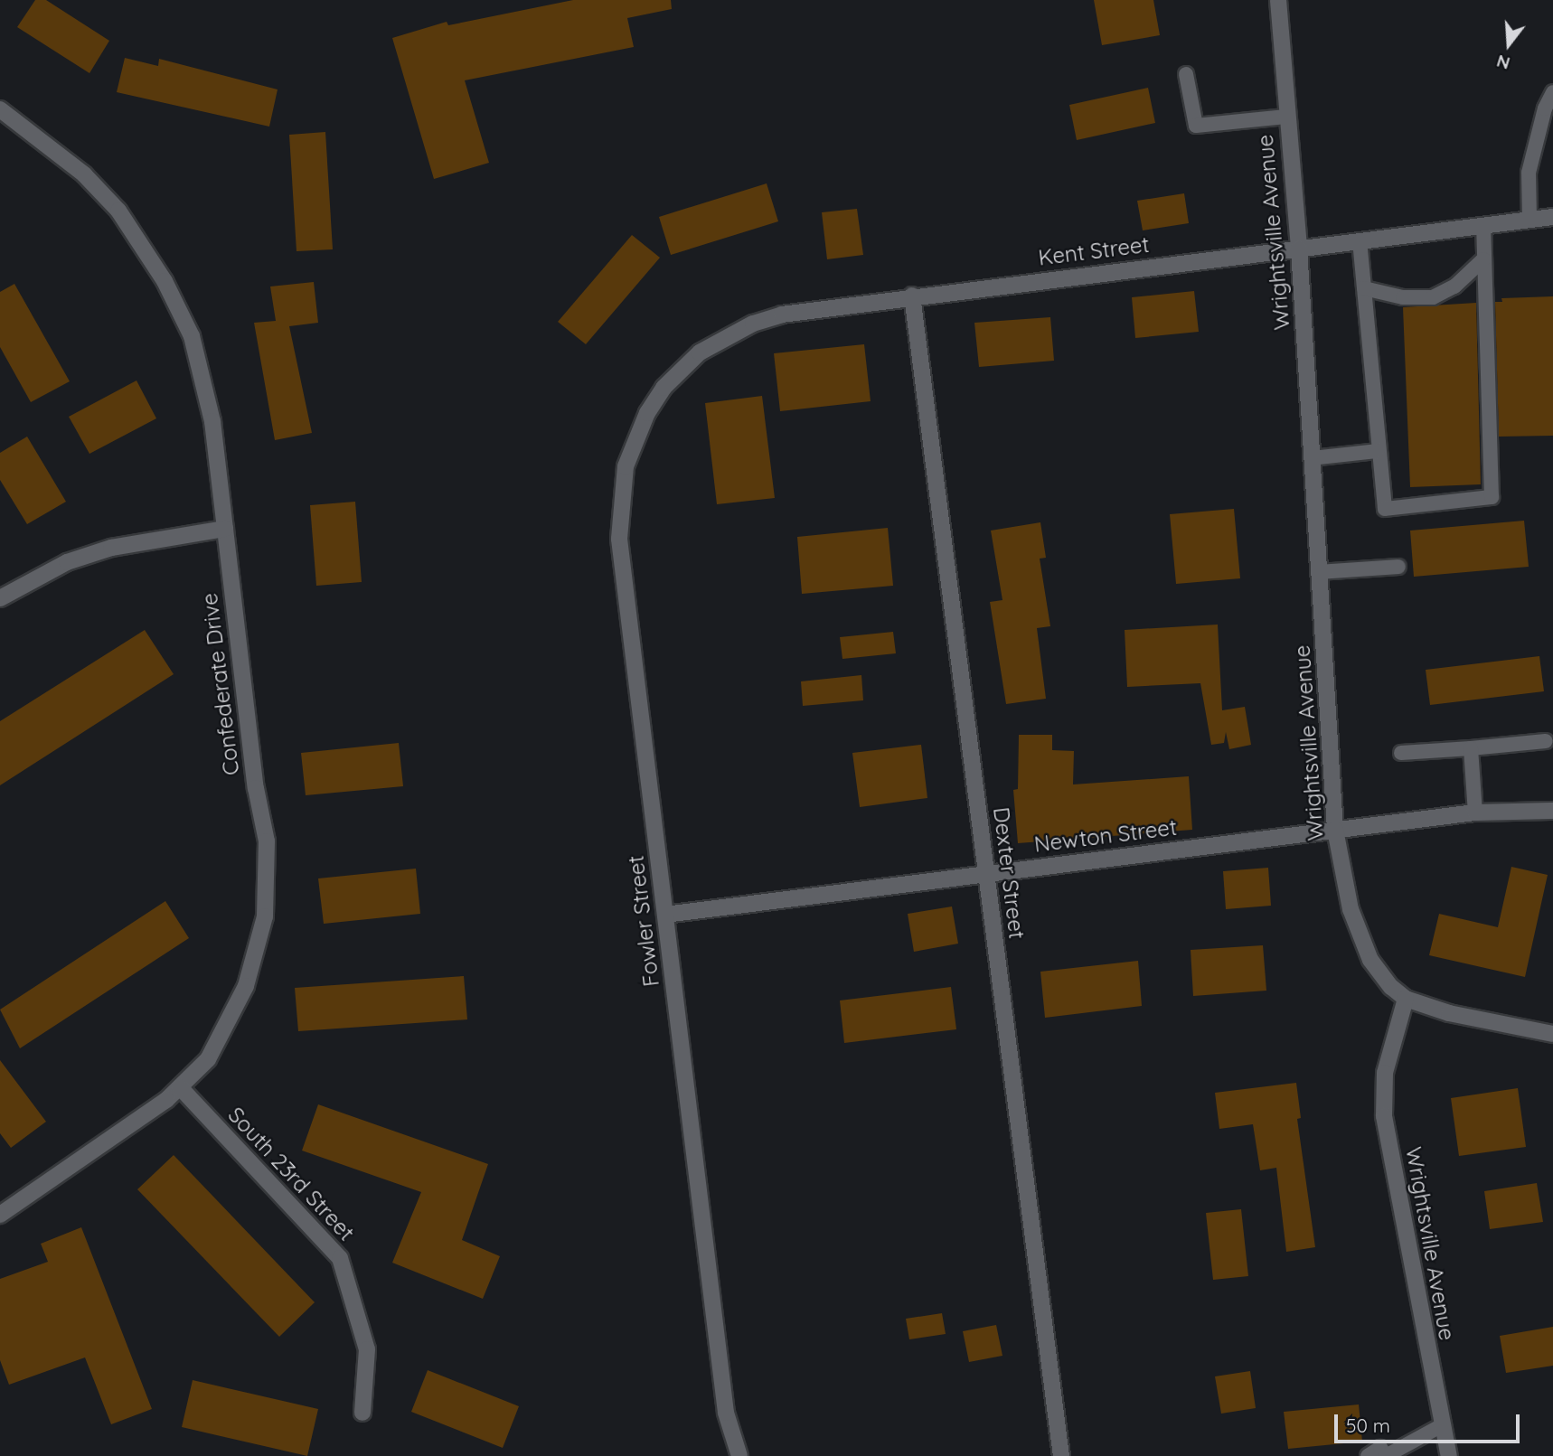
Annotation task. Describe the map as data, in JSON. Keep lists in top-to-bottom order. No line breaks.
{"streets":{"street":["Wrightsville Avenue","Kent Street","Confederate Drive","Newton Street","Dexter Street","Fowler Street","South 23rd Street"]},"crossings":[["Wrightsville Avenue","Kent Street"],["Wrightsville Avenue","Newton Street"],["Kent Street","Dexter Street"],["Kent Street","Fowler Street"],["Confederate Drive","South 23rd Street"],["Newton Street","Dexter Street"],["Newton Street","Fowler Street"]],"scale_bar":"50 m","north":"bottom"}
